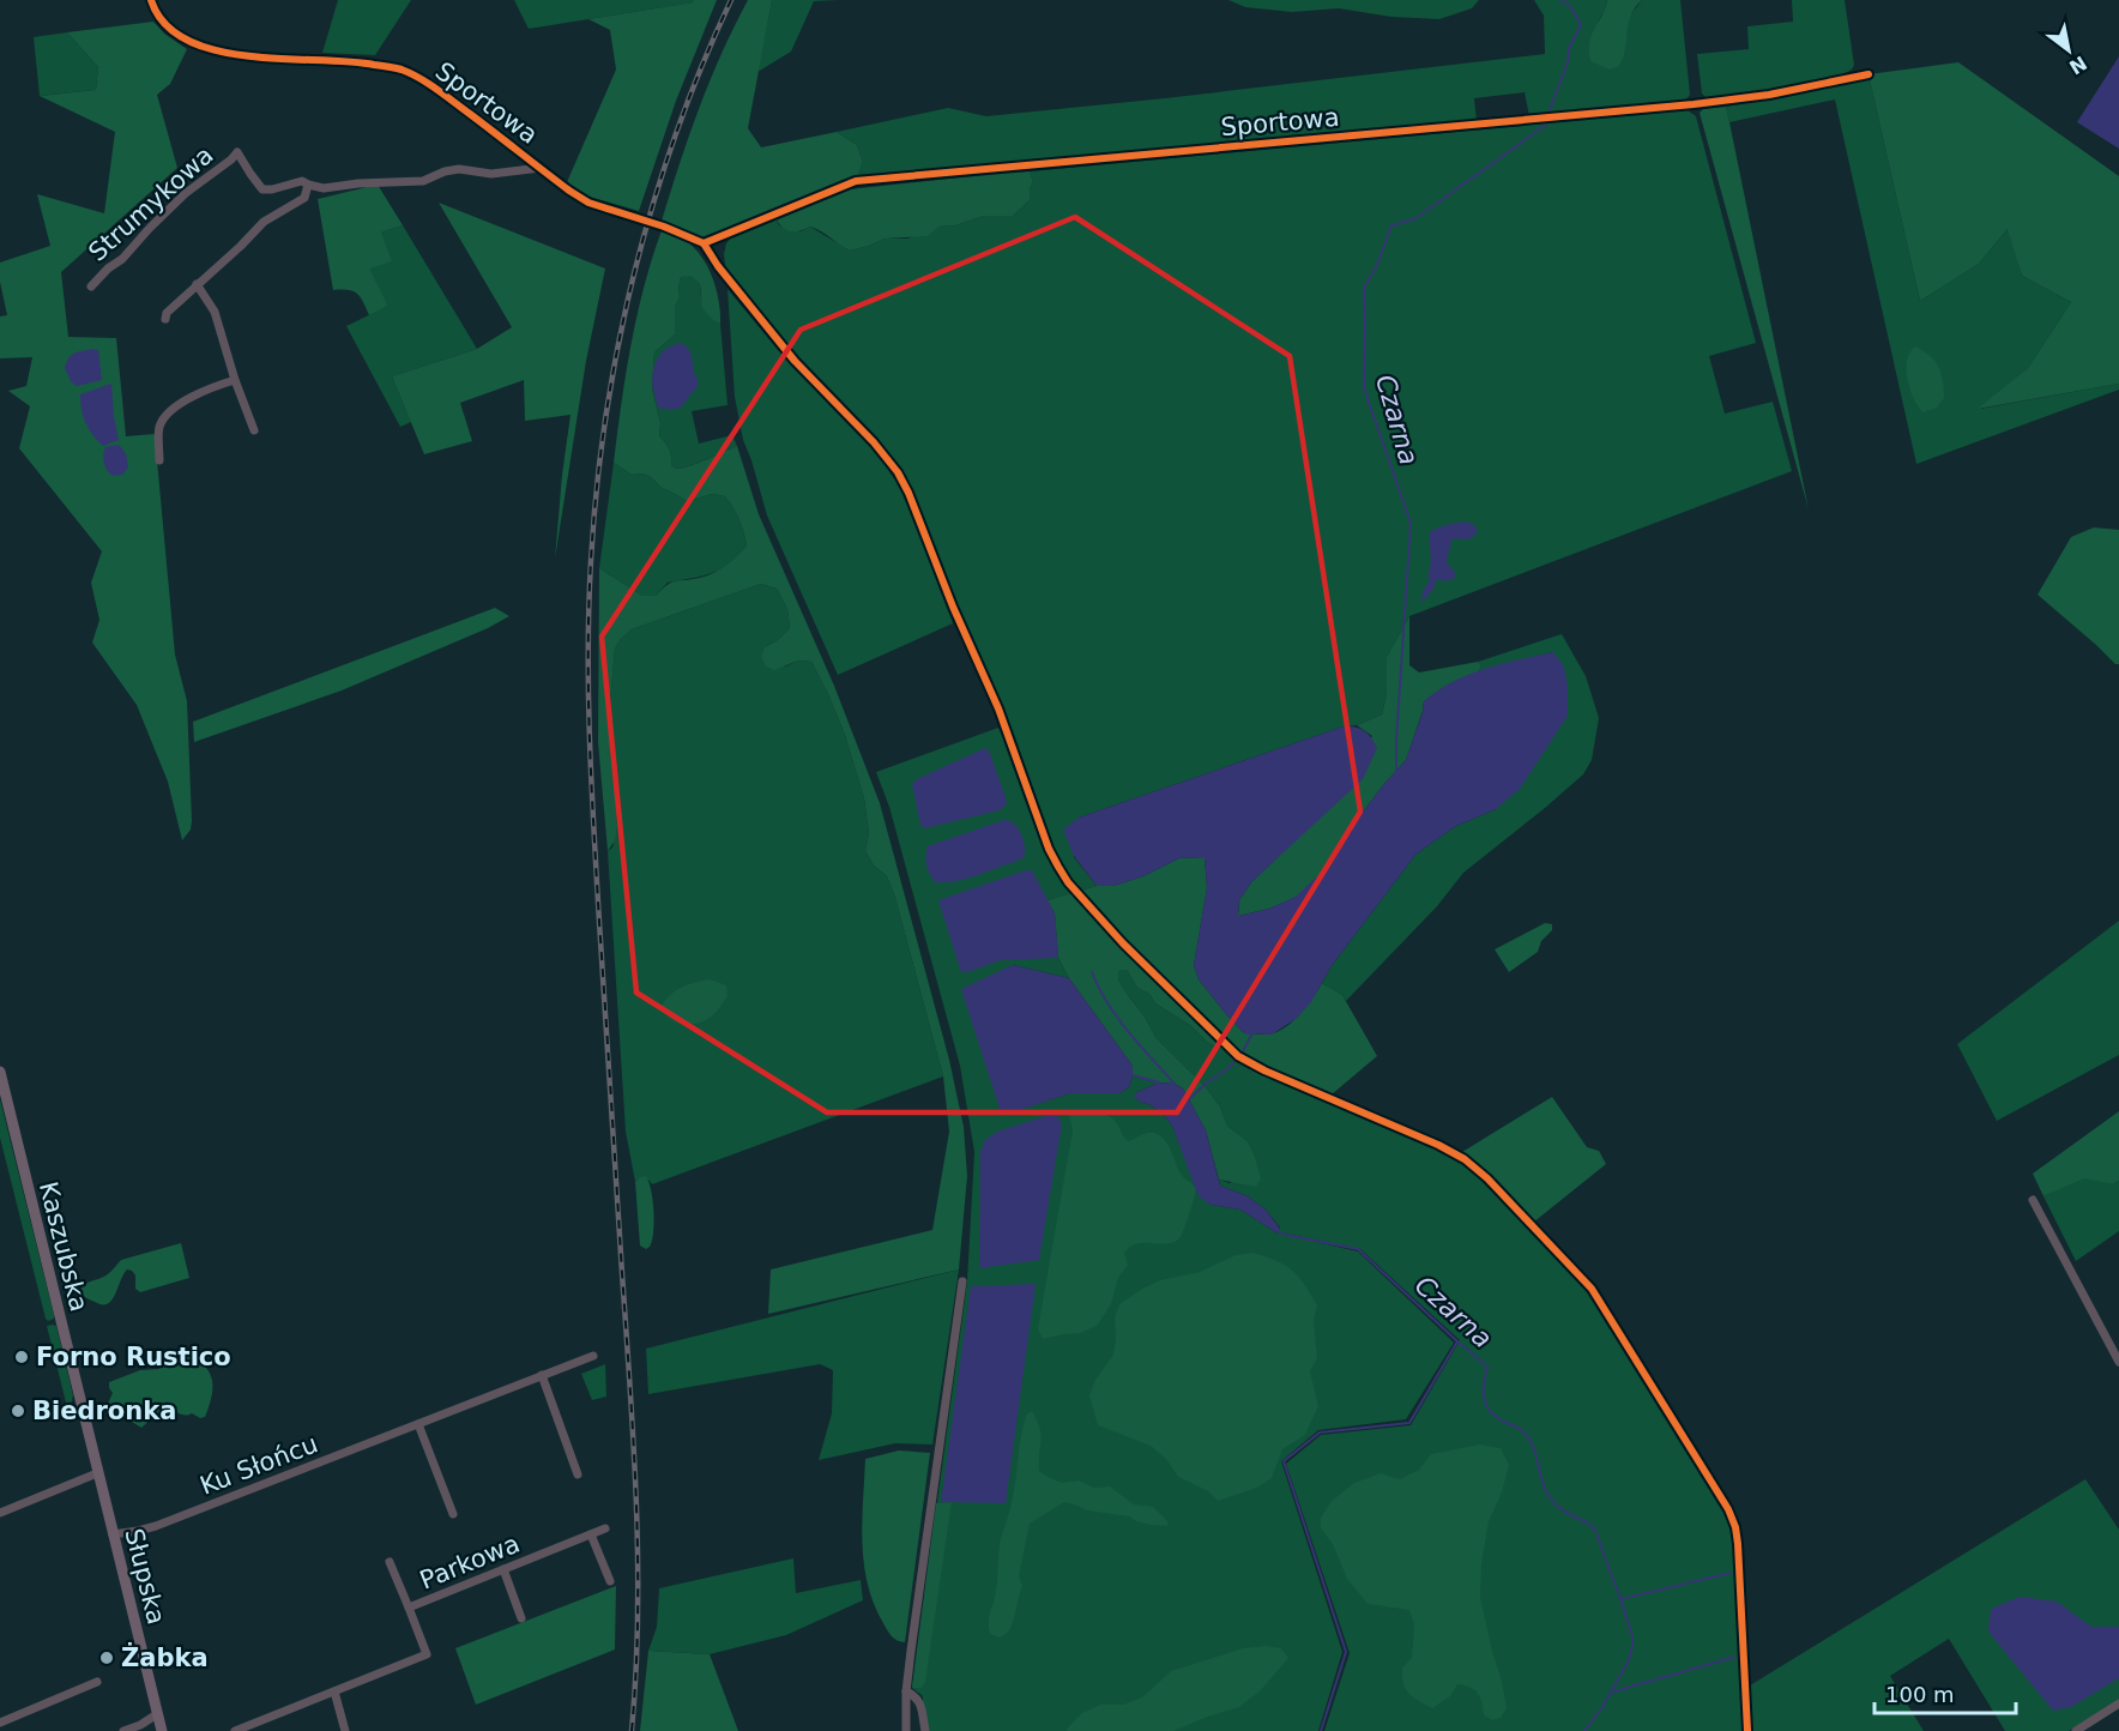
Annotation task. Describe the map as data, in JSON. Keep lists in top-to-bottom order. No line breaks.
{"streets":{"main road":["Kaszubska","Słupska"],"street":["Sportowa","Strumykowa","Ku Słońcu","Parkowa"]},"crossings":[["Kaszubska","Słupska"],["Ku Słońcu","Słupska"]],"water":["Czarna"],"places":["Forno Rustico","Biedronka","Żabka"],"scale_bar":"100 m","north":"bottom right"}
